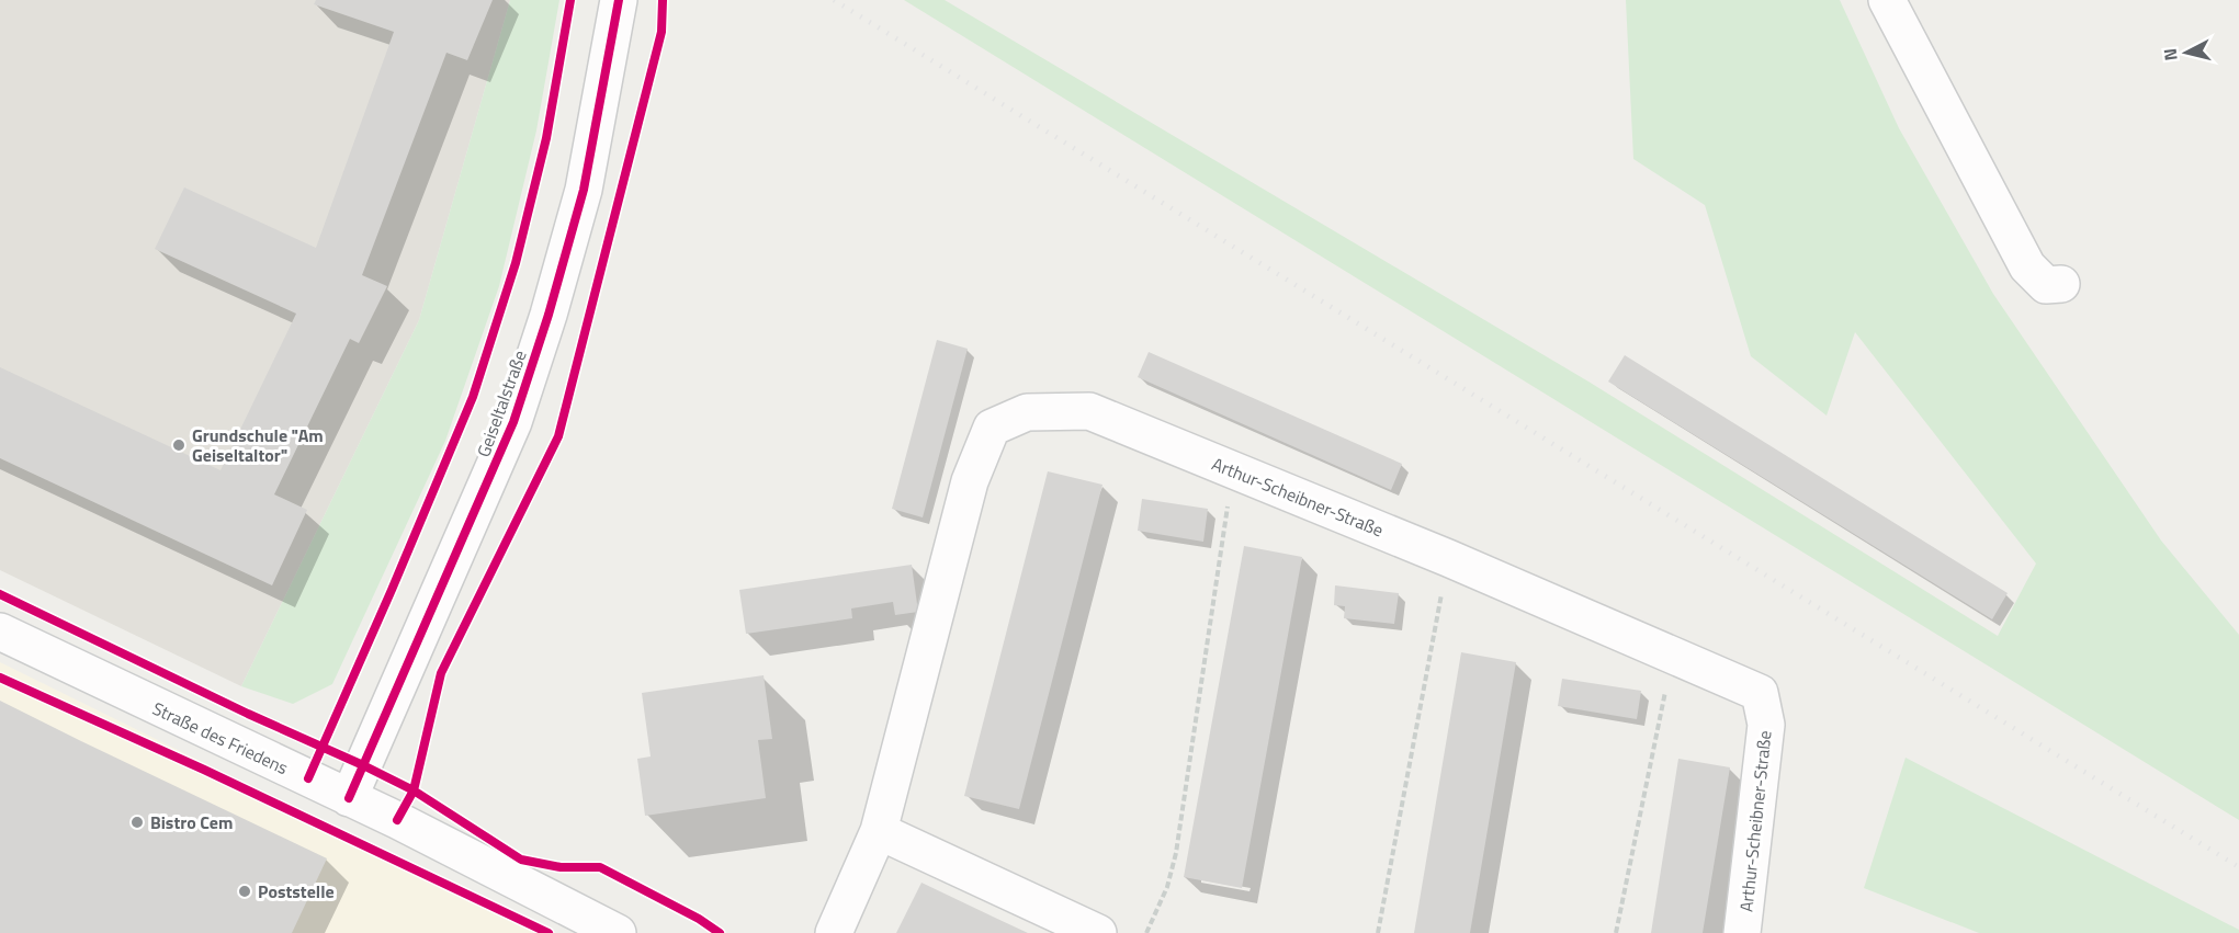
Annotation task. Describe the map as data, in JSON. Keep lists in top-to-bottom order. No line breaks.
{"streets":{"street":["Geiseltalstraße","Arthur-Scheibner-Straße","Straße des Friedens"]},"crossings":[["Geiseltalstraße","Straße des Friedens"]],"places":["Grundschule \"Am Geiseltaltor\"","Bistro Cem","Poststelle"],"north":"left"}
